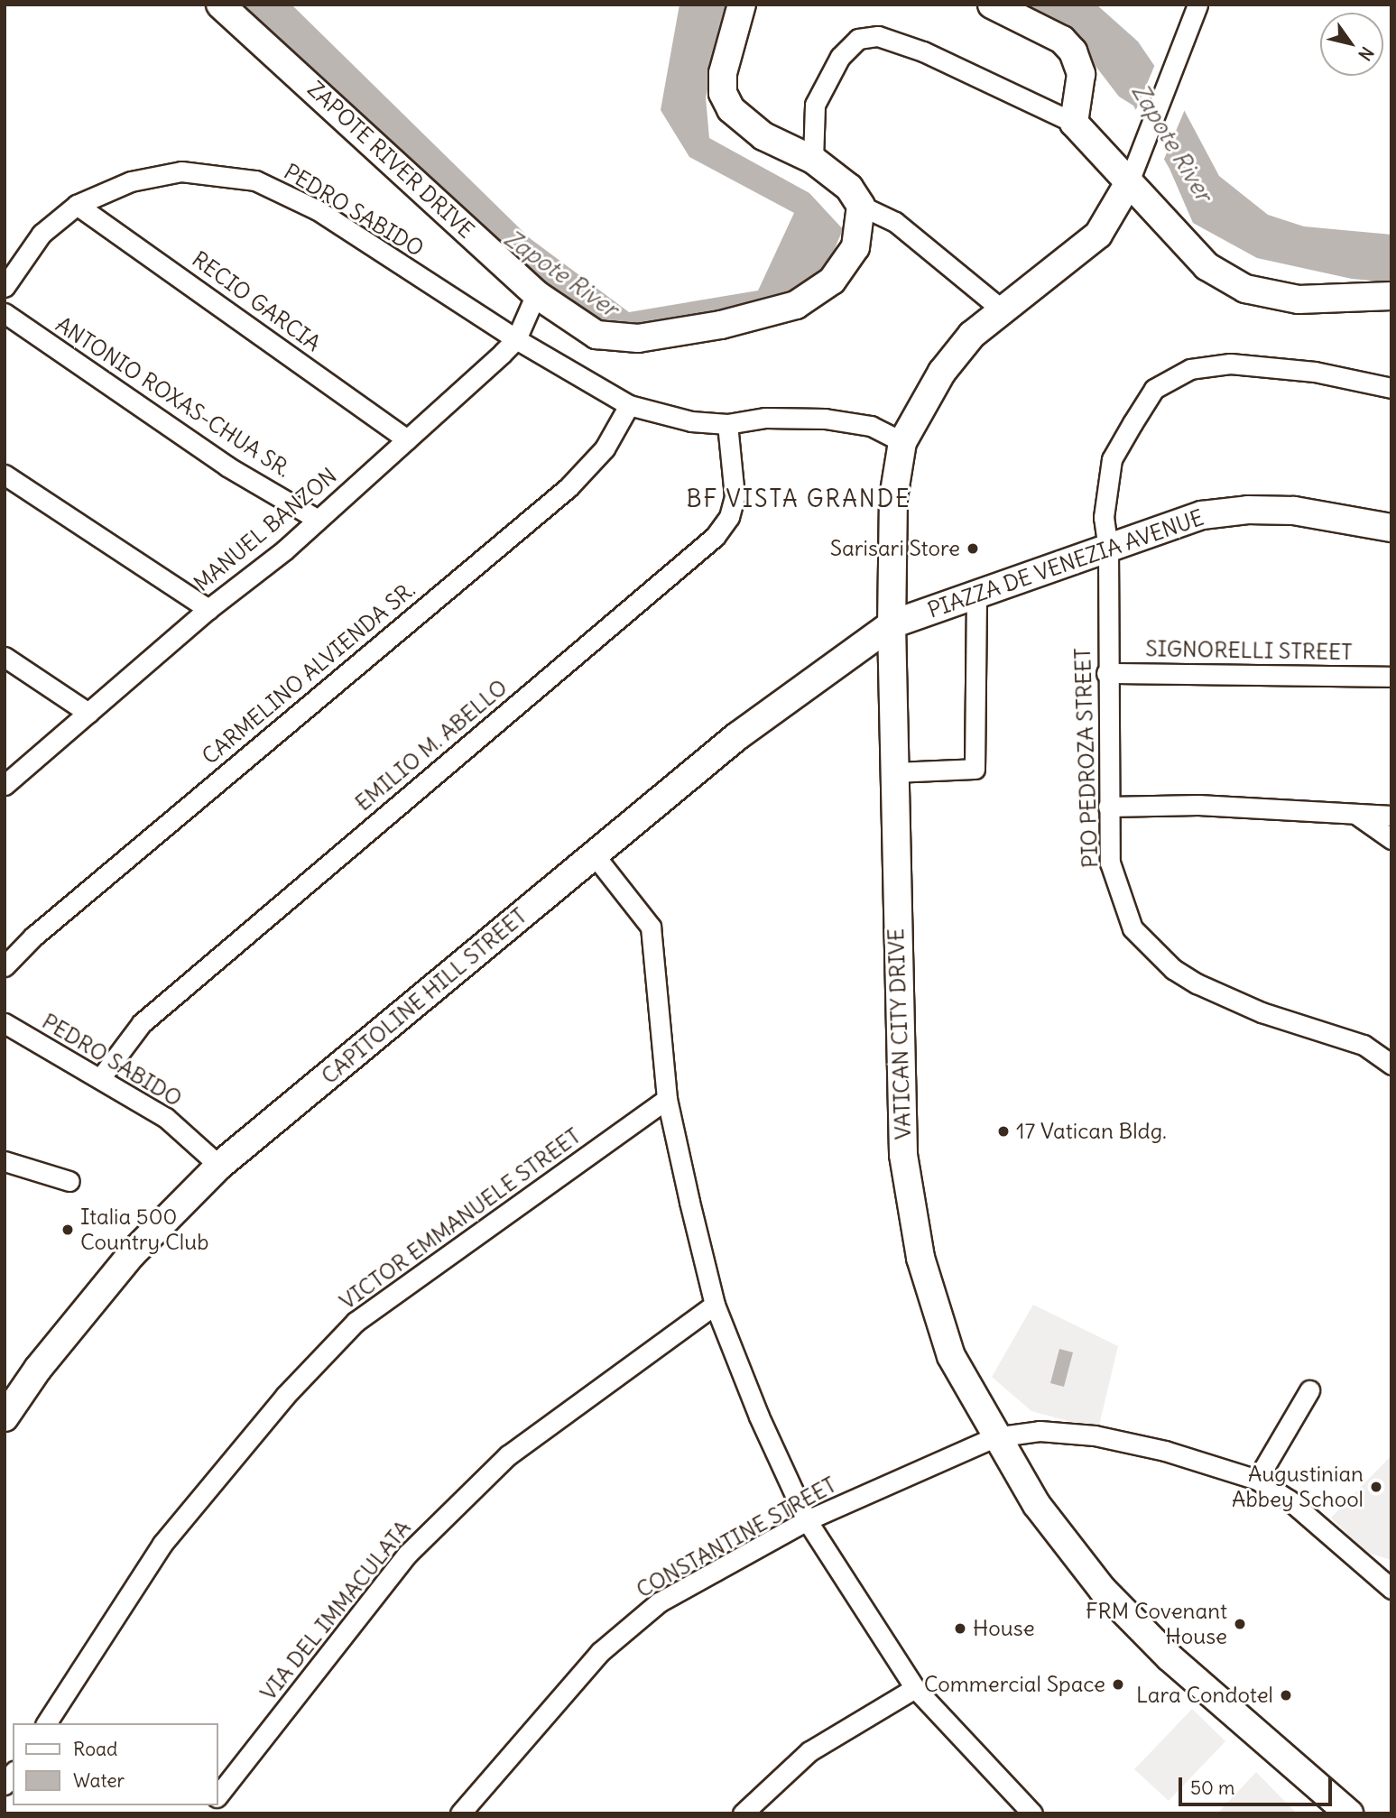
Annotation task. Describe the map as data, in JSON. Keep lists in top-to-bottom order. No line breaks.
{"streets":{"main road":["ZAPOTE RIVER DRIVE","PIAZZA DE VENEZIA AVENUE","CAPITOLINE HILL STREET","VATICAN CITY DRIVE"],"street":["PEDRO SABIDO","RECIO GARCIA","ANTONIO ROXAS-CHUA SR.","MANUEL BANZON","SIGNORELLI STREET","CARMELINO ALVIENDA SR.","EMILIO M. ABELLO","PIO PEDROZA STREET","VICTOR EMMANUELE STREET","CONSTANTINE STREET","VIA DEL IMMACULATA"]},"crossings":[["ZAPOTE RIVER DRIVE","MANUEL BANZON"],["PEDRO SABIDO","RECIO GARCIA"],["PEDRO SABIDO","MANUEL BANZON"],["PEDRO SABIDO","CARMELINO ALVIENDA SR."],["PEDRO SABIDO","EMILIO M. ABELLO"],["PEDRO SABIDO","CAPITOLINE HILL STREET"],["PEDRO SABIDO","VATICAN CITY DRIVE"],["RECIO GARCIA","MANUEL BANZON"],["ANTONIO ROXAS-CHUA SR.","MANUEL BANZON"],["PIAZZA DE VENEZIA AVENUE","PIO PEDROZA STREET"],["PIAZZA DE VENEZIA AVENUE","CAPITOLINE HILL STREET"],["PIAZZA DE VENEZIA AVENUE","VATICAN CITY DRIVE"],["SIGNORELLI STREET","PIO PEDROZA STREET"],["CAPITOLINE HILL STREET","VATICAN CITY DRIVE"],["VATICAN CITY DRIVE","CONSTANTINE STREET"]],"districts":["BF VISTA GRANDE"],"water":["Zapote River"],"places":["Sarisari Store","17 Vatican Bldg.","Italia 500 Country Club","Augustinian Abbey School","FRM Covenant House","House","Commercial Space","Lara Condotel"],"legend":["Road","Water"],"scale_bar":"50 m","north":"bottom right"}
